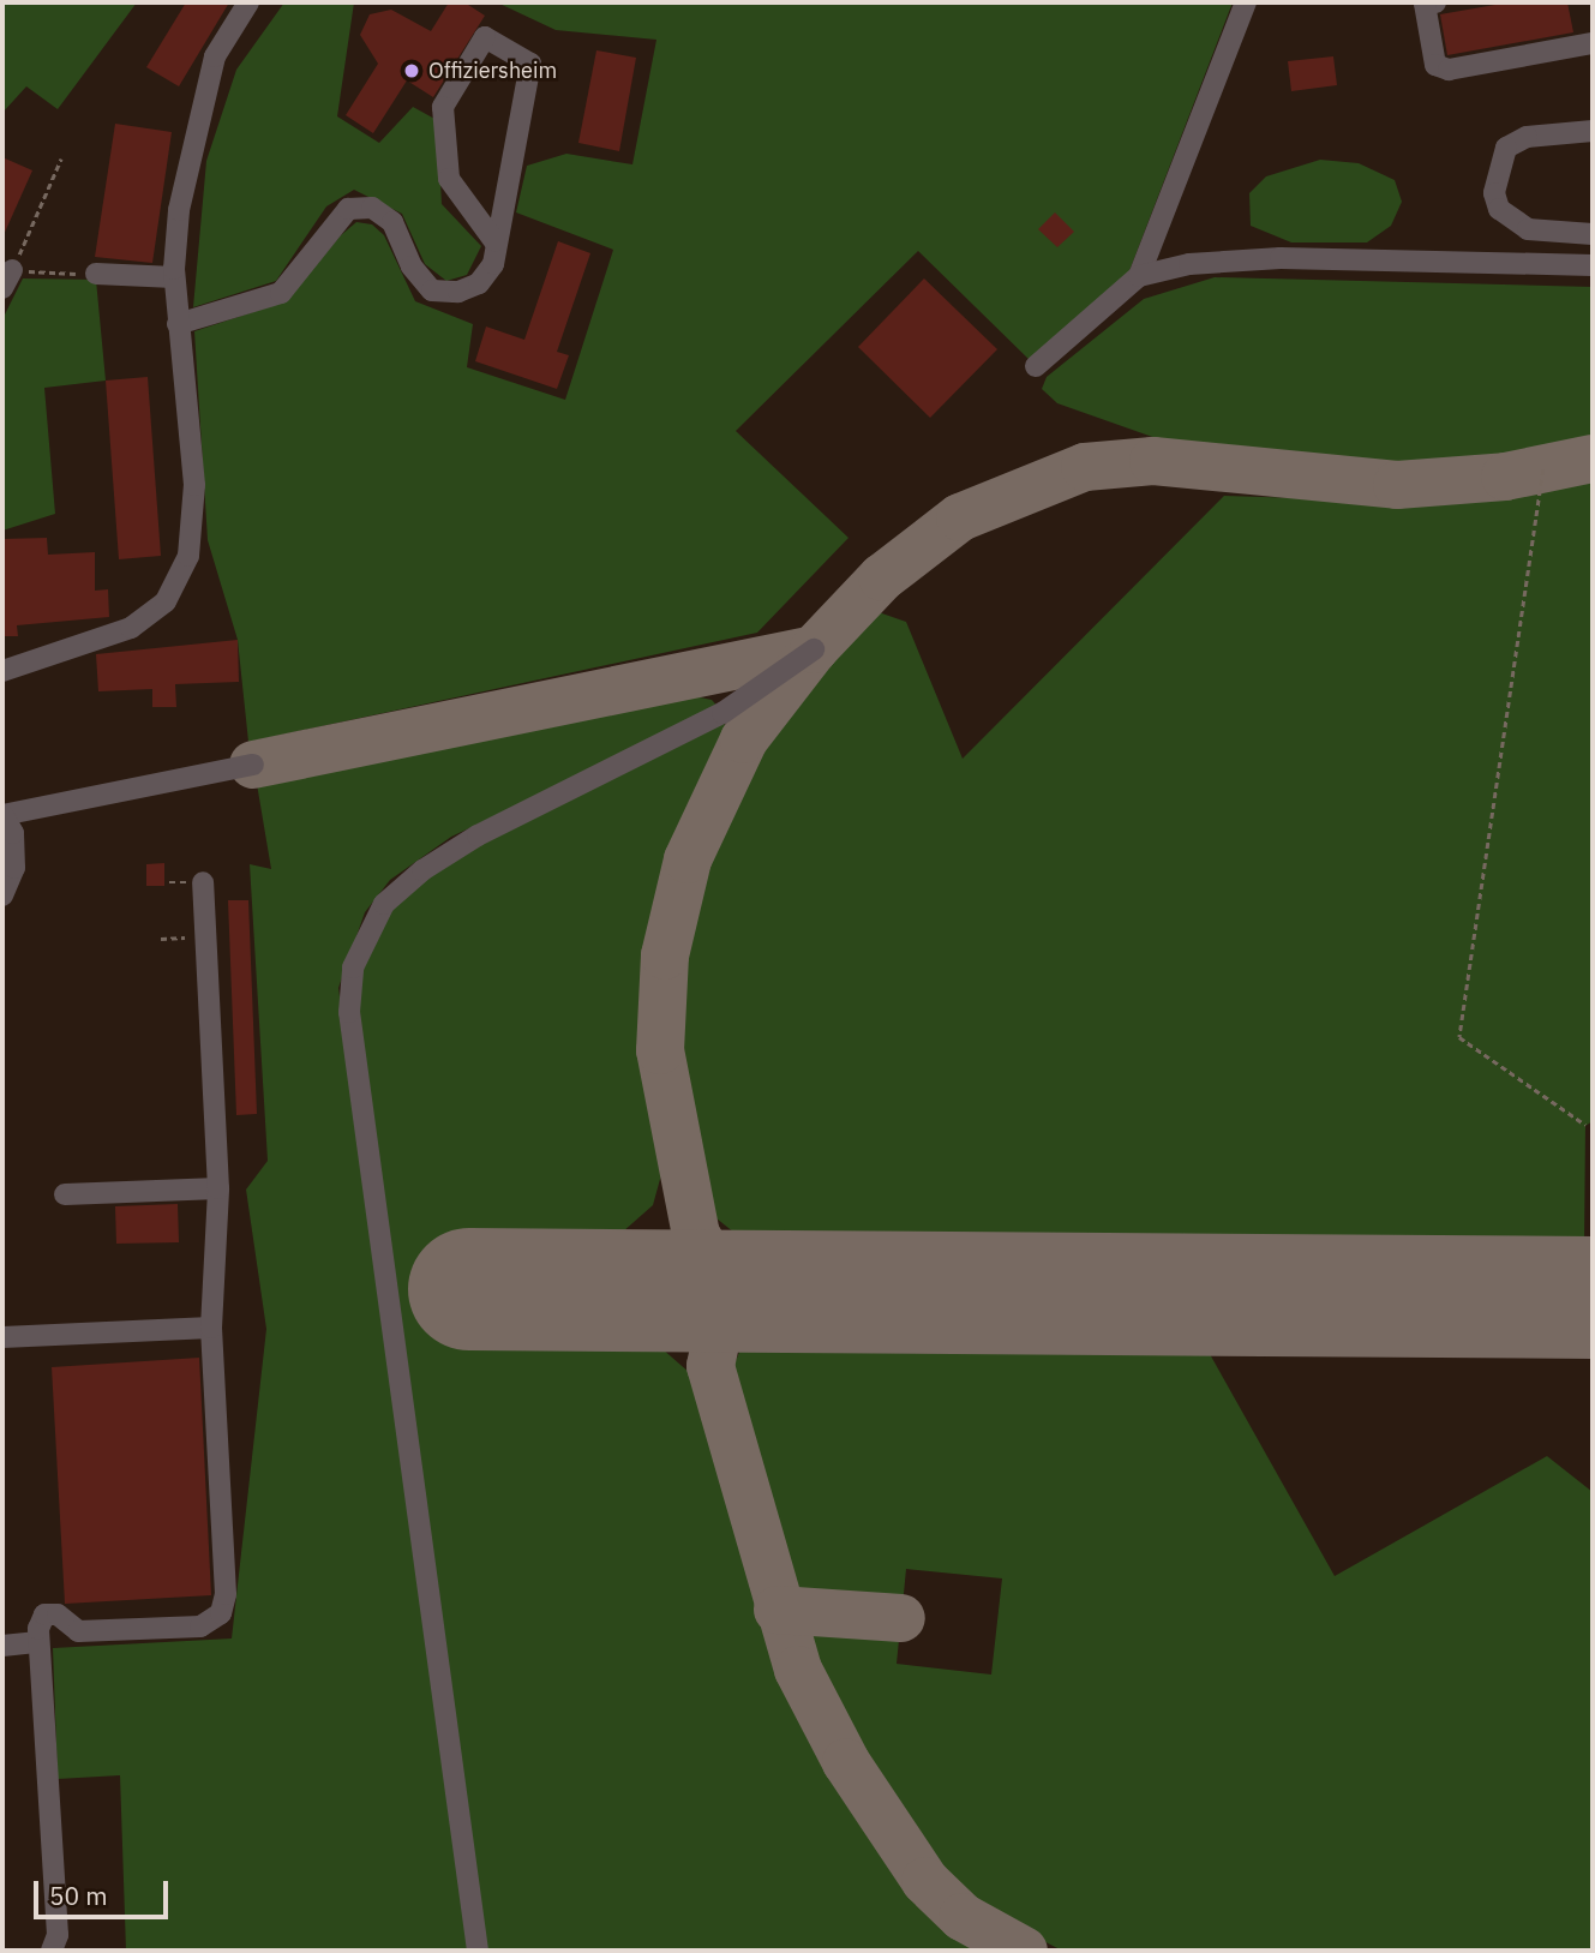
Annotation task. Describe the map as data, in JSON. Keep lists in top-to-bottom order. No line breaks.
{"places":["Offiziersheim"],"scale_bar":"50 m"}
